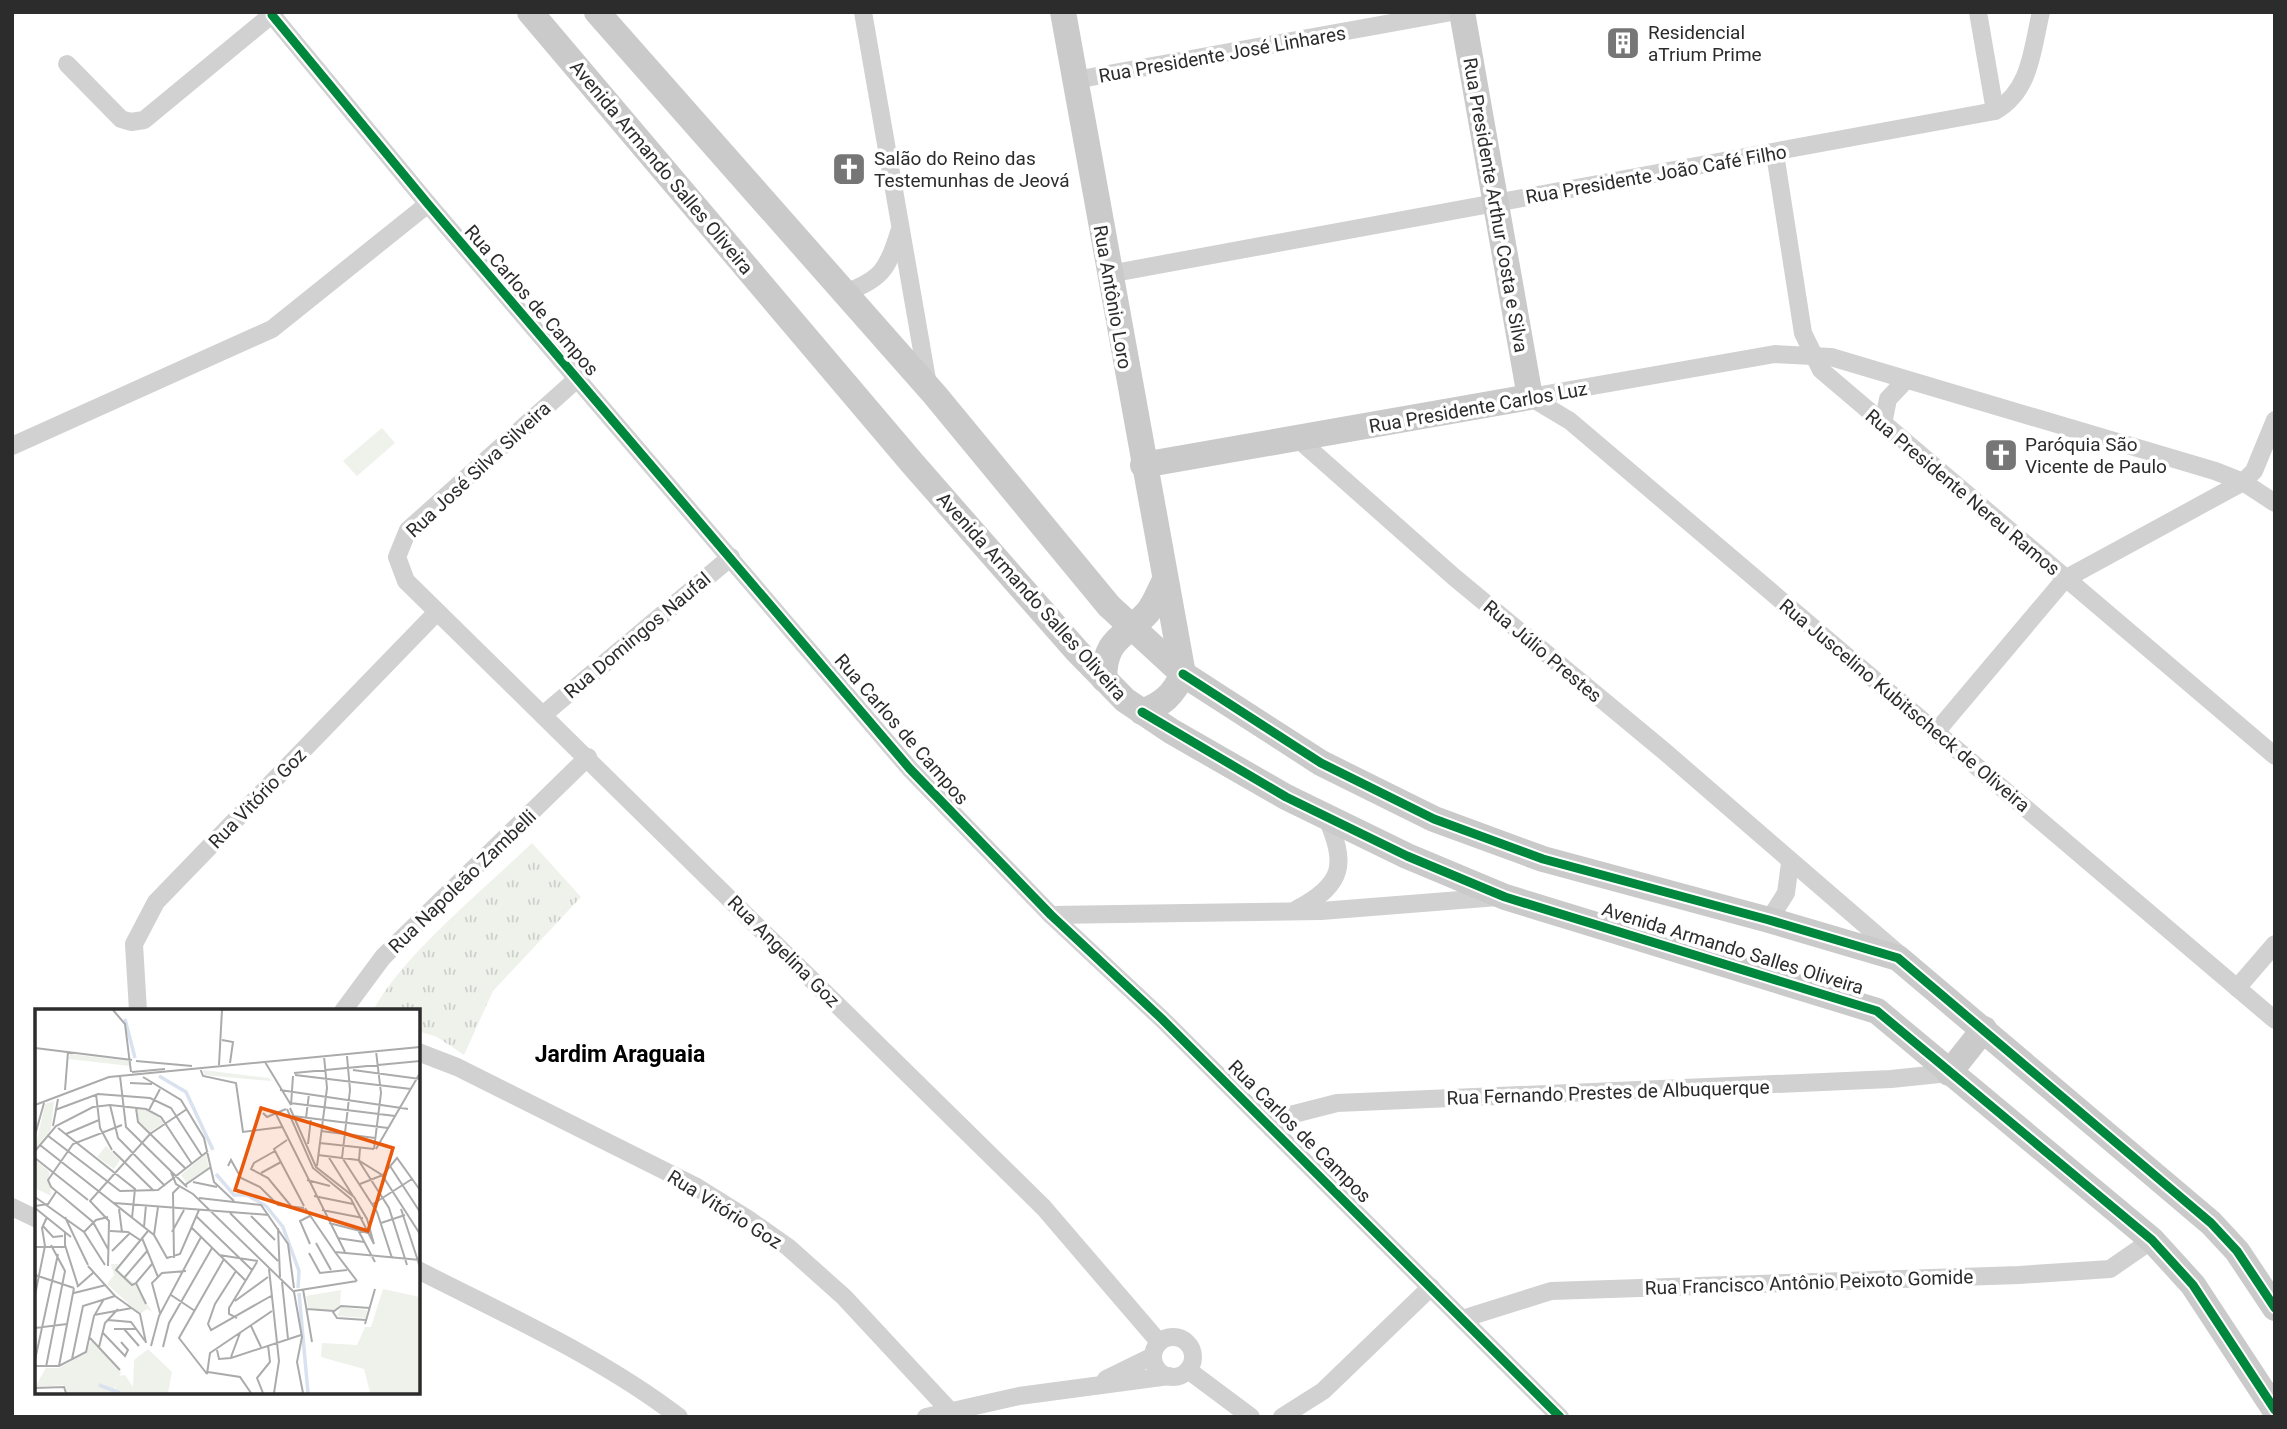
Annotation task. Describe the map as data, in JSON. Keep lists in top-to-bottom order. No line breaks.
{"streets":{"street":["Rua Presidente José Linhares","Avenida Armando Salles Oliveira","Rua Presidente João Café Filho","Rua Presidente Arthur Costa e Silva","Rua Antônio Loro","Rua Carlos de Campos","Rua Presidente Carlos Luz","Rua José Silva Silveira","Rua Presidente Nereu Ramos","Rua Domingos Naufal","Rua Júlio Prestes","Rua Juscelino Kubitscheck de Oliveira","Rua Vitório Goz","Rua Napoleão Zambelli","Rua Angelina Goz","Rua Fernando Prestes de Albuquerque","Rua Francisco Antônio Peixoto Gomide"]},"crossings":[["Rua Presidente José Linhares","Rua Antônio Loro"],["Avenida Armando Salles Oliveira","Rua Antônio Loro"],["Avenida Armando Salles Oliveira","Rua Júlio Prestes"],["Avenida Armando Salles Oliveira","Rua Fernando Prestes de Albuquerque"],["Avenida Armando Salles Oliveira","Rua Francisco Antônio Peixoto Gomide"],["Rua Presidente João Café Filho","Rua Presidente Arthur Costa e Silva"],["Rua Presidente João Café Filho","Rua Antônio Loro"],["Rua Presidente João Café Filho","Rua Presidente Nereu Ramos"],["Rua Presidente Arthur Costa e Silva","Rua Presidente Carlos Luz"],["Rua Presidente Arthur Costa e Silva","Rua Juscelino Kubitscheck de Oliveira"],["Rua Antônio Loro","Rua Presidente Carlos Luz"],["Rua Carlos de Campos","Rua José Silva Silveira"],["Rua Carlos de Campos","Rua Domingos Naufal"],["Rua Carlos de Campos","Rua Fernando Prestes de Albuquerque"],["Rua Carlos de Campos","Rua Francisco Antônio Peixoto Gomide"],["Rua Presidente Carlos Luz","Rua Presidente Nereu Ramos"],["Rua Presidente Carlos Luz","Rua Júlio Prestes"],["Rua Presidente Carlos Luz","Rua Juscelino Kubitscheck de Oliveira"],["Rua José Silva Silveira","Rua Angelina Goz"],["Rua Domingos Naufal","Rua Angelina Goz"],["Rua Vitório Goz","Rua Angelina Goz"],["Rua Napoleão Zambelli","Rua Angelina Goz"]],"districts":["Jardim Araguaia"],"places":{"building":["Residencial aTrium Prime"],"church":["Salão do Reino das Testemunhas de Jeová","Paróquia São Vicente de Paulo"]}}
